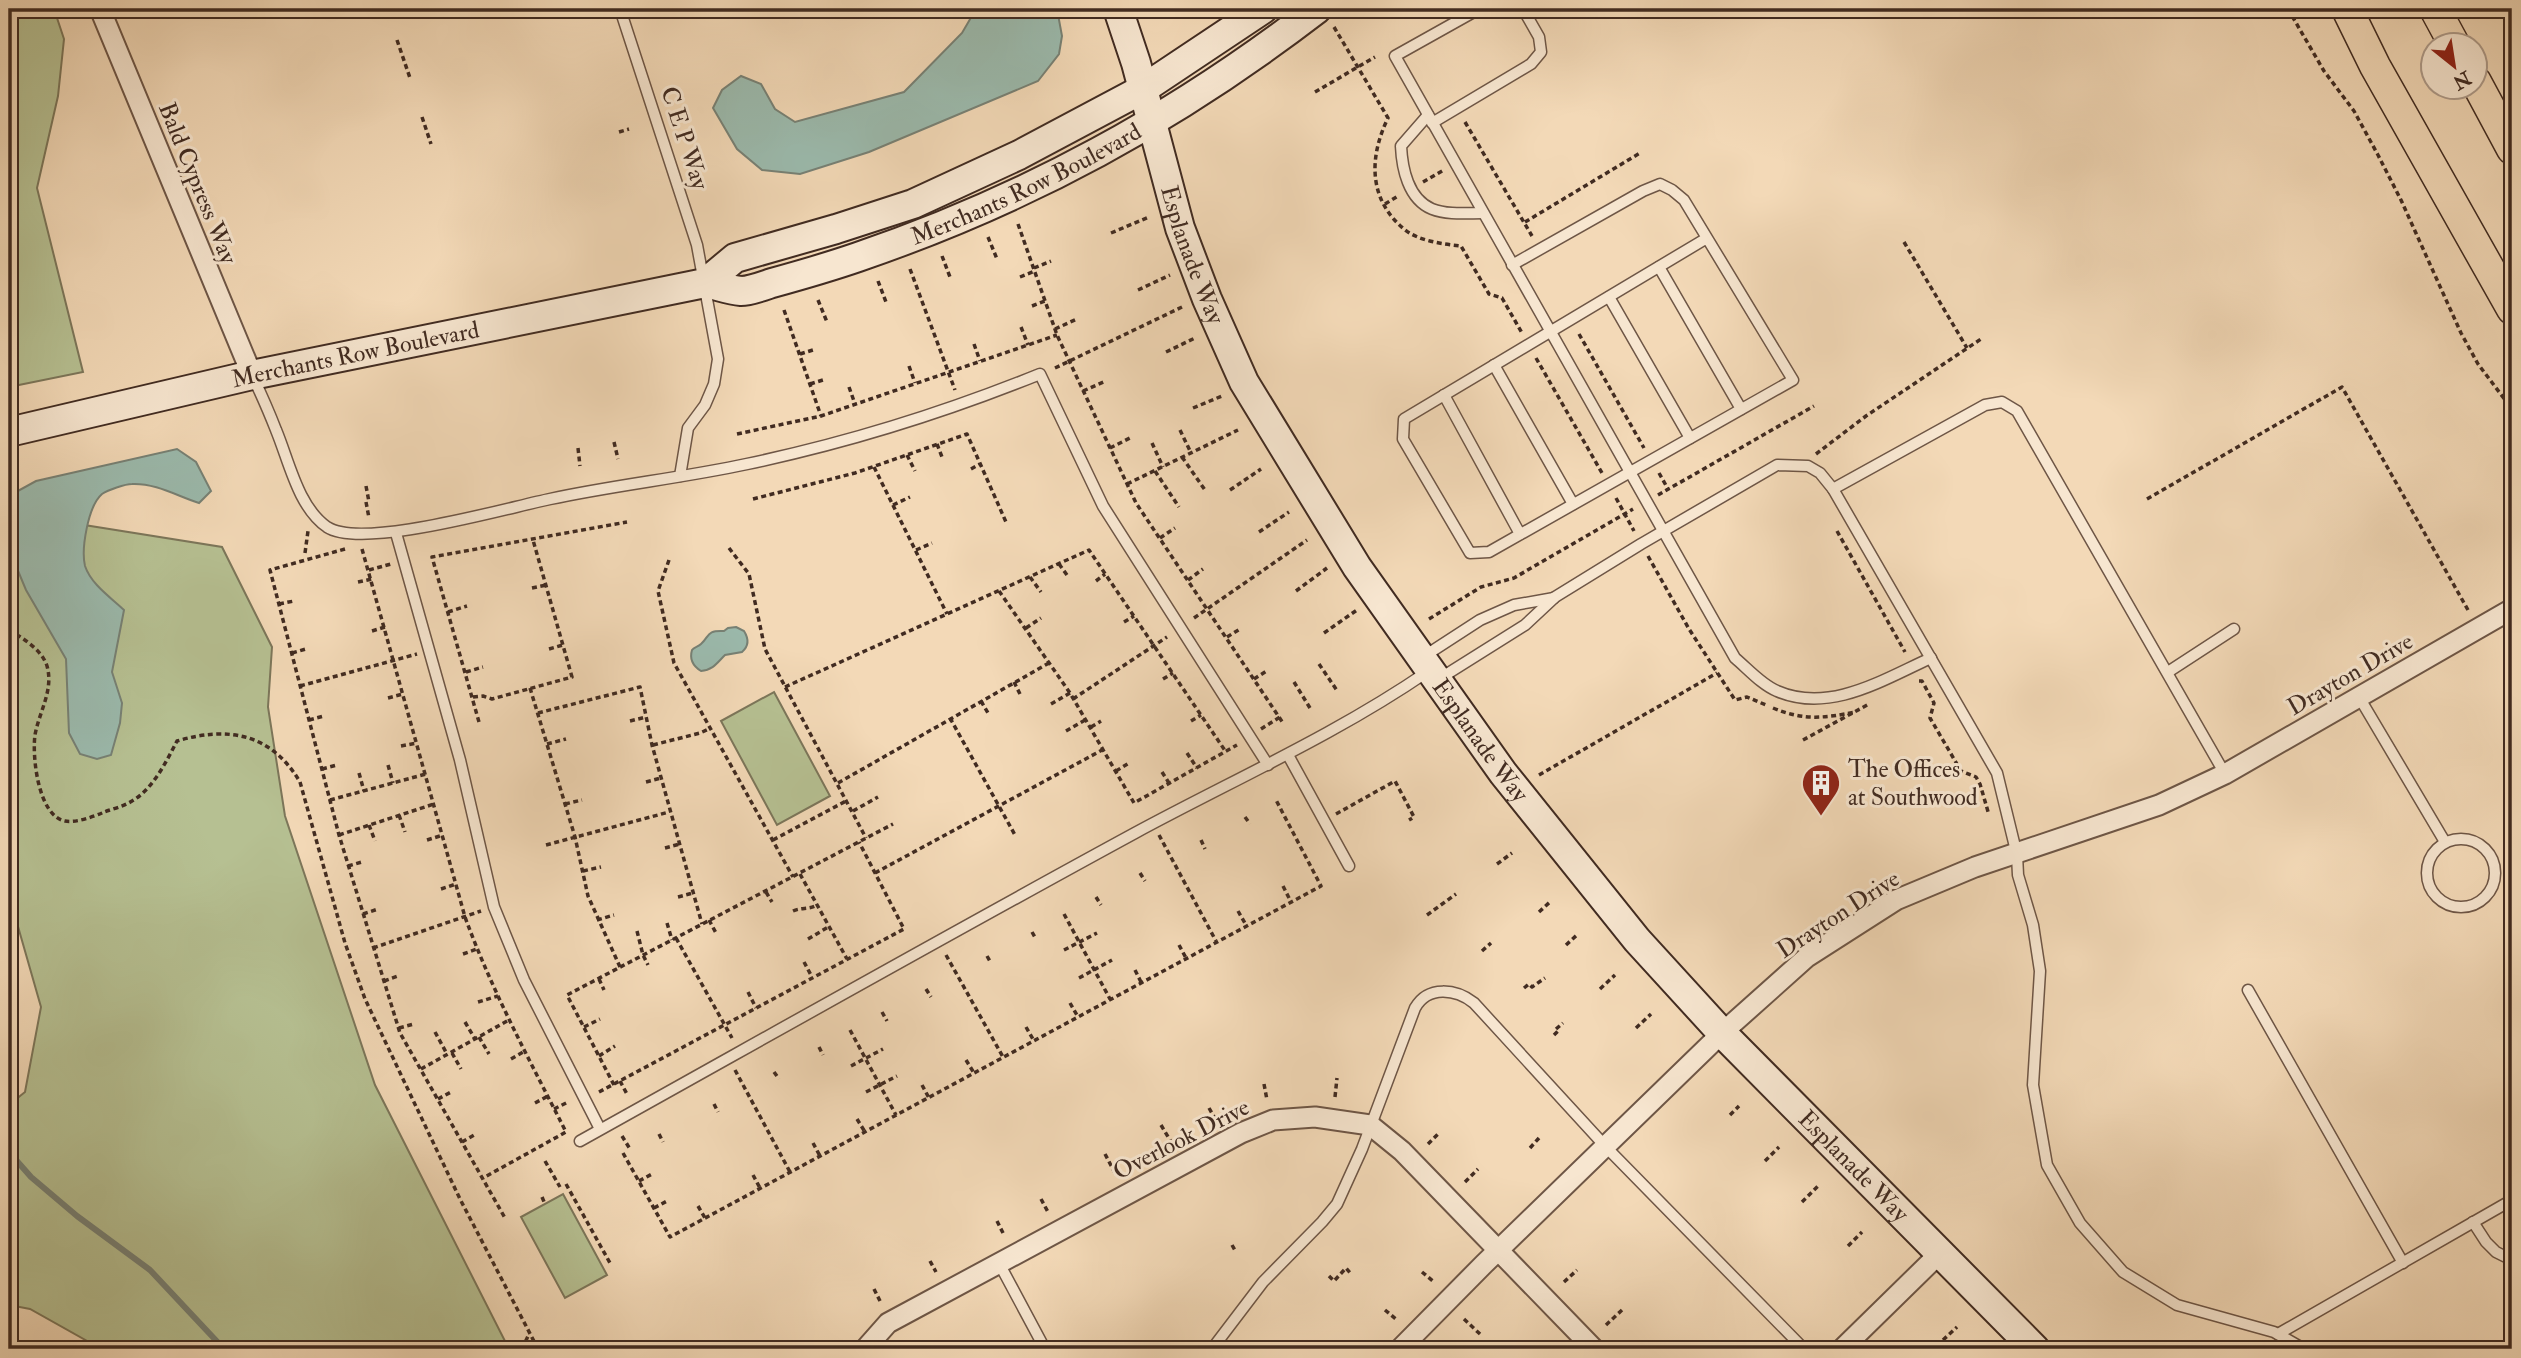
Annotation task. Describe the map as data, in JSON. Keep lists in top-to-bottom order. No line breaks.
{"streets":{"street":["Bald Cypress Way","Merchants Row Boulevard","Esplanade Way","Drayton Drive","Overlook Drive"],"lane":["C E P Way"]},"crossings":[["C E P Way","Merchants Row Boulevard"],["Bald Cypress Way","Merchants Row Boulevard"],["Merchants Row Boulevard","Esplanade Way"],["Esplanade Way","Drayton Drive"]],"places":{"building":["The Offices at Southwood"]},"north":"bottom right"}
